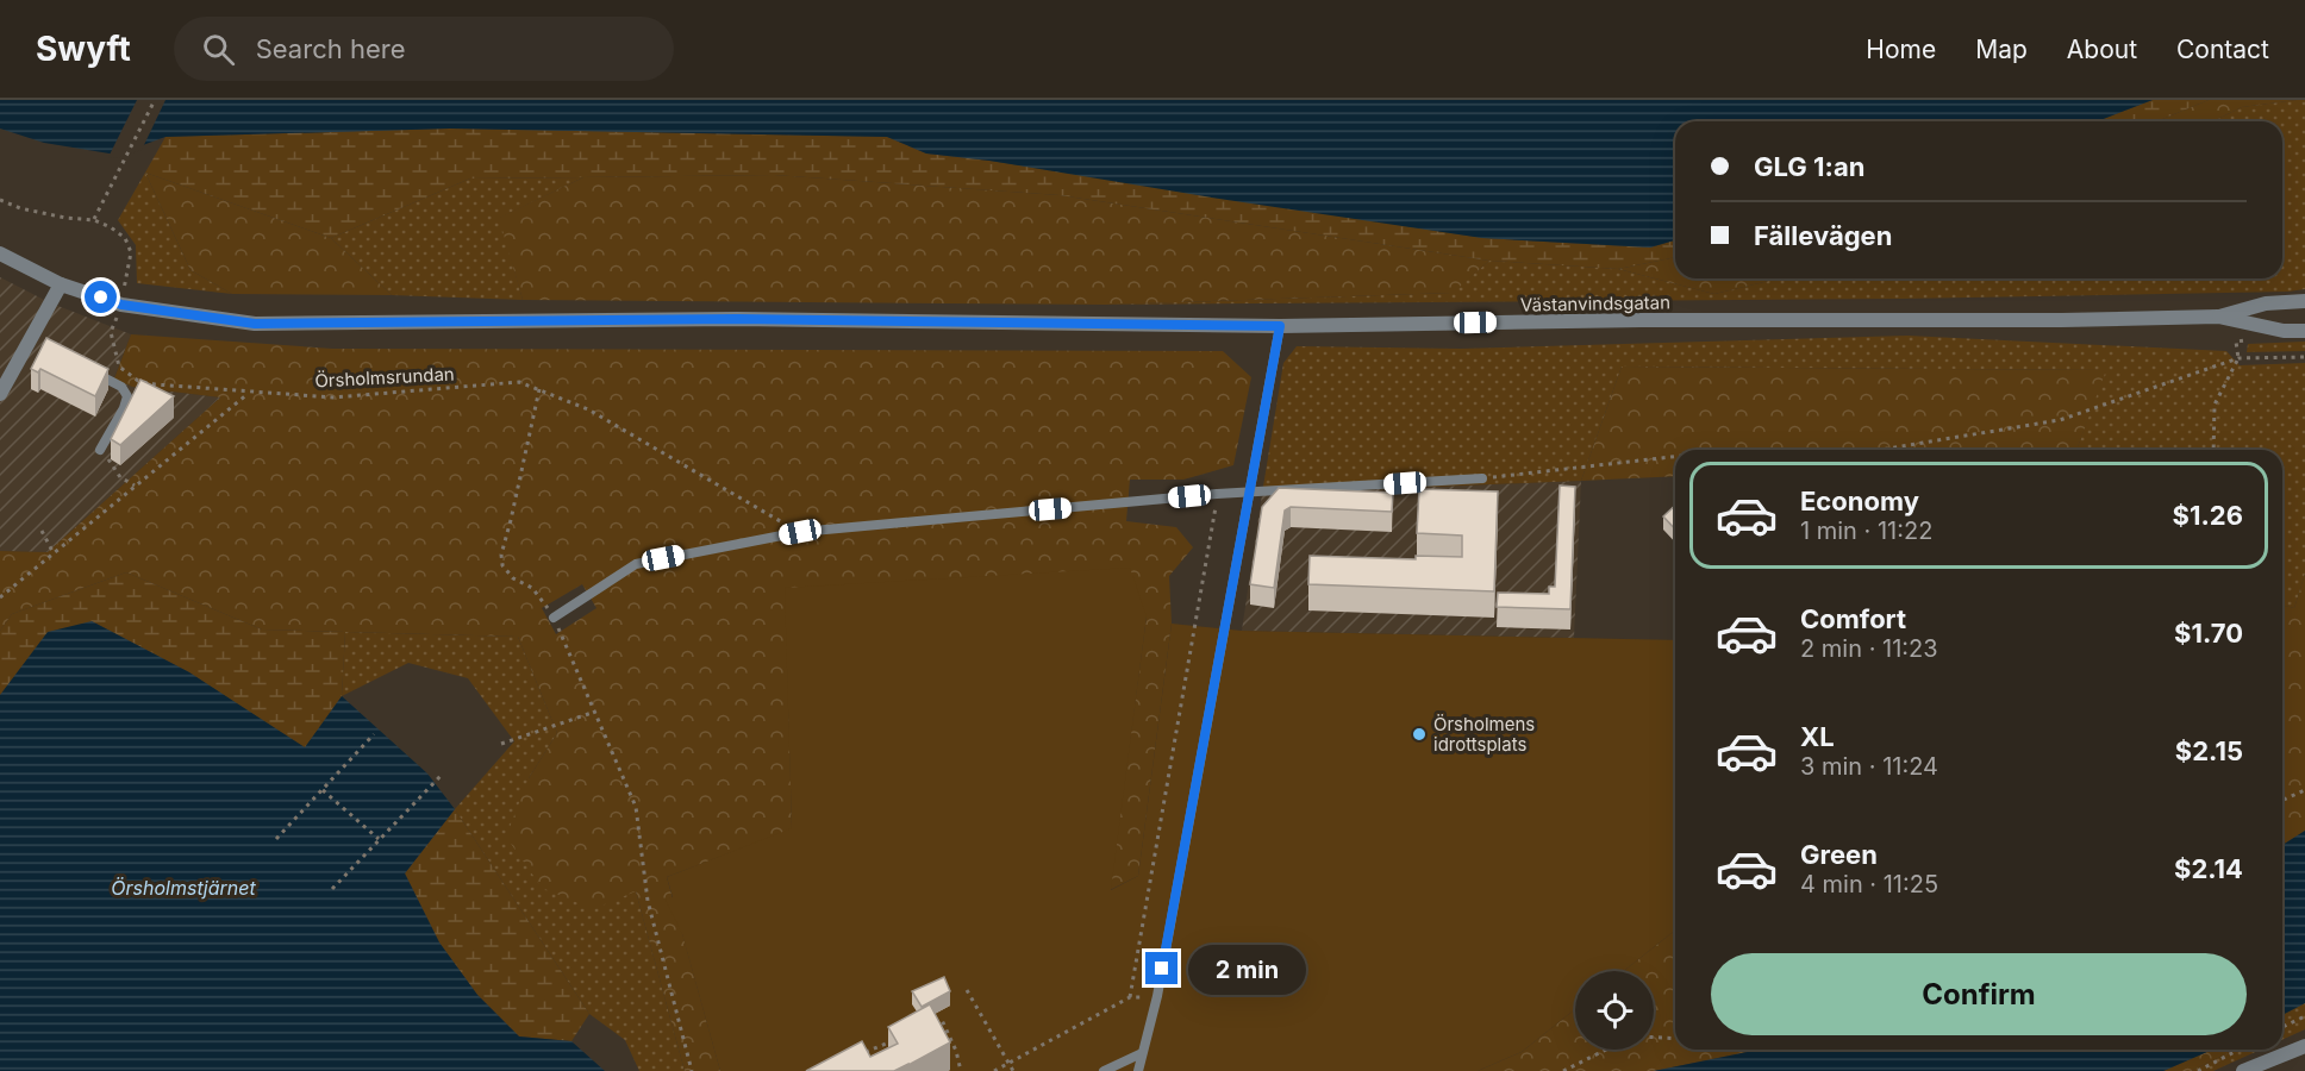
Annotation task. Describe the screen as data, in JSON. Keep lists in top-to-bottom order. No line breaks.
{"streets":{"street":["Västanvindsgatan"],"path":["Örsholmsrundan"]},"crossings":[["Västanvindsgatan","Örsholmsrundan"]],"water":["Örsholmstjärnet"],"places":["Örsholmens idrottsplats"],"page":{"header":"Swyft","search":"Search here","nav":["Home","Map","About","Contact"],"banner":["GLG 1:an","Fällevägen"],"list":[{"name":"Economy","note":"1 min · 11:22","value":"$1.26"},{"name":"Comfort","note":"2 min · 11:23","value":"$1.70"},{"name":"XL","note":"3 min · 11:24","value":"$2.15"},{"name":"Green","note":"4 min · 11:25","value":"$2.14"}],"buttons":"Confirm","bubble":"2 min"}}
